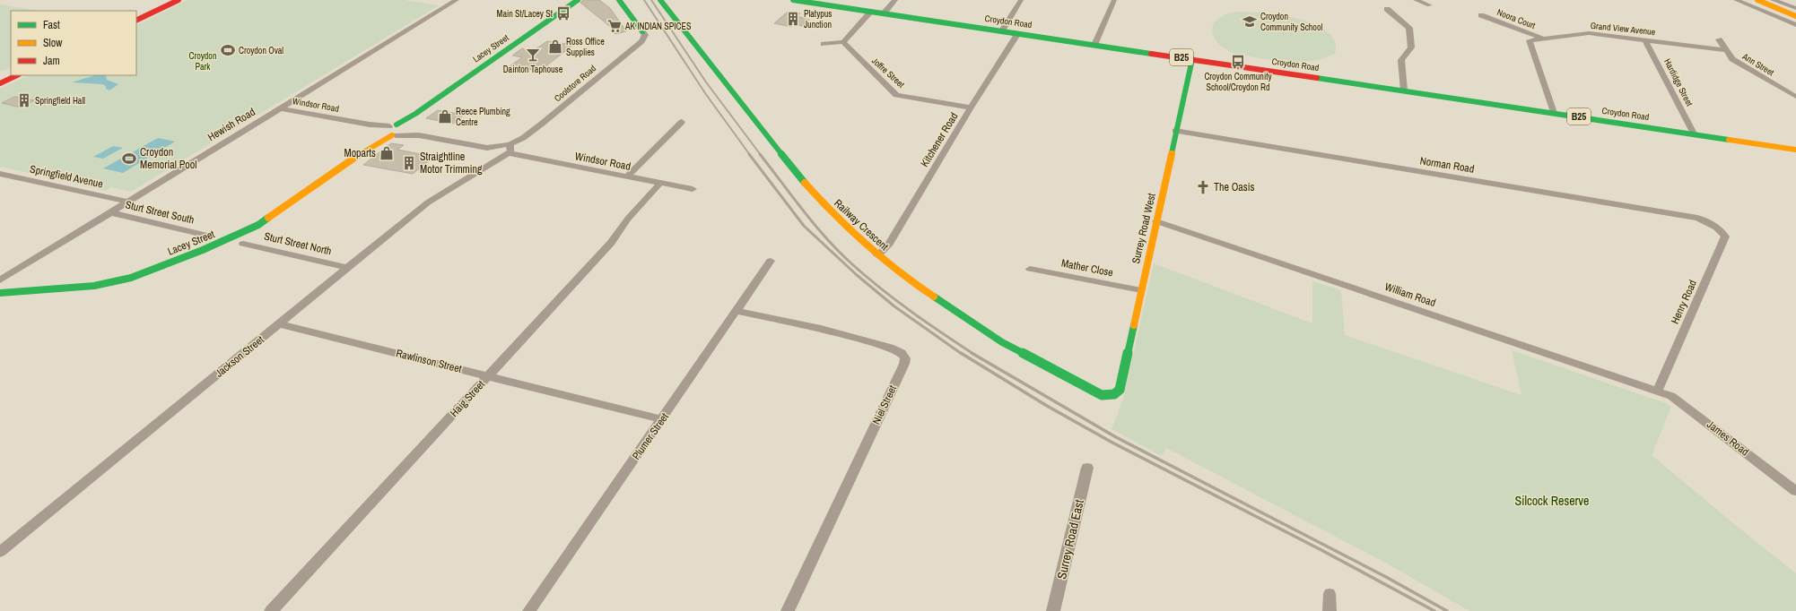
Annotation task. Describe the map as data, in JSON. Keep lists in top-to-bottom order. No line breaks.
{"streets":{"main road":["Croydon Road","Lacey Street","B25","Railway Crescent","Surrey Road West"],"street":["Noora Court","Grand View Avenue","Ann Street","Joffre Street","Hardidge Street","Coolstore Road","Windsor Road","Hewish Road","Kitchener Road","Norman Road","Springfield Avenue","Sturt Street South","Sturt Street North","Mather Close","William Road","Henry Road","Jackson Street","Rawlinson Street","Haig Street","Niel Street","Plumer Street","James Road","Surrey Road East"]},"crossings":[["Noora Court","Grand View Avenue"],["Croydon Road","Grand View Avenue"],["Croydon Road","Hardidge Street"],["Croydon Road","Kitchener Road"],["Croydon Road","Surrey Road West"],["Grand View Avenue","Ann Street"],["Grand View Avenue","Hardidge Street"],["Lacey Street","Windsor Road"],["Joffre Street","Kitchener Road"],["Windsor Road","Hewish Road"],["Windsor Road","Haig Street"],["Hewish Road","Springfield Avenue"],["Hewish Road","Sturt Street South"],["Kitchener Road","Railway Crescent"],["Norman Road","Surrey Road West"],["Norman Road","Henry Road"],["Railway Crescent","Surrey Road West"],["Surrey Road West","Mather Close"],["Surrey Road West","William Road"],["Sturt Street North","Jackson Street"],["William Road","Henry Road"],["William Road","James Road"],["Henry Road","James Road"],["Jackson Street","Rawlinson Street"],["Rawlinson Street","Haig Street"],["Rawlinson Street","Plumer Street"],["Niel Street","Plumer Street"]],"parks":["Croydon Park","Silcock Reserve"],"places":{"bus stop":["Main St/Lacey St","Croydon Community School/Croydon Rd"],"building":["Platypus Junction","Springfield Hall","Straightline Motor Trimming"],"school or university":["Croydon Community School"],"supermarket":["AK INDIAN SPICES"],"shop":["Ross Office Supplies","Reece Plumbing Centre","Moparts"],"sports":["Croydon Oval","Croydon Memorial Pool"],"bar":["Dainton Taphouse"],"church":["The Oasis"]},"legend":["Fast","Slow","Jam"]}
